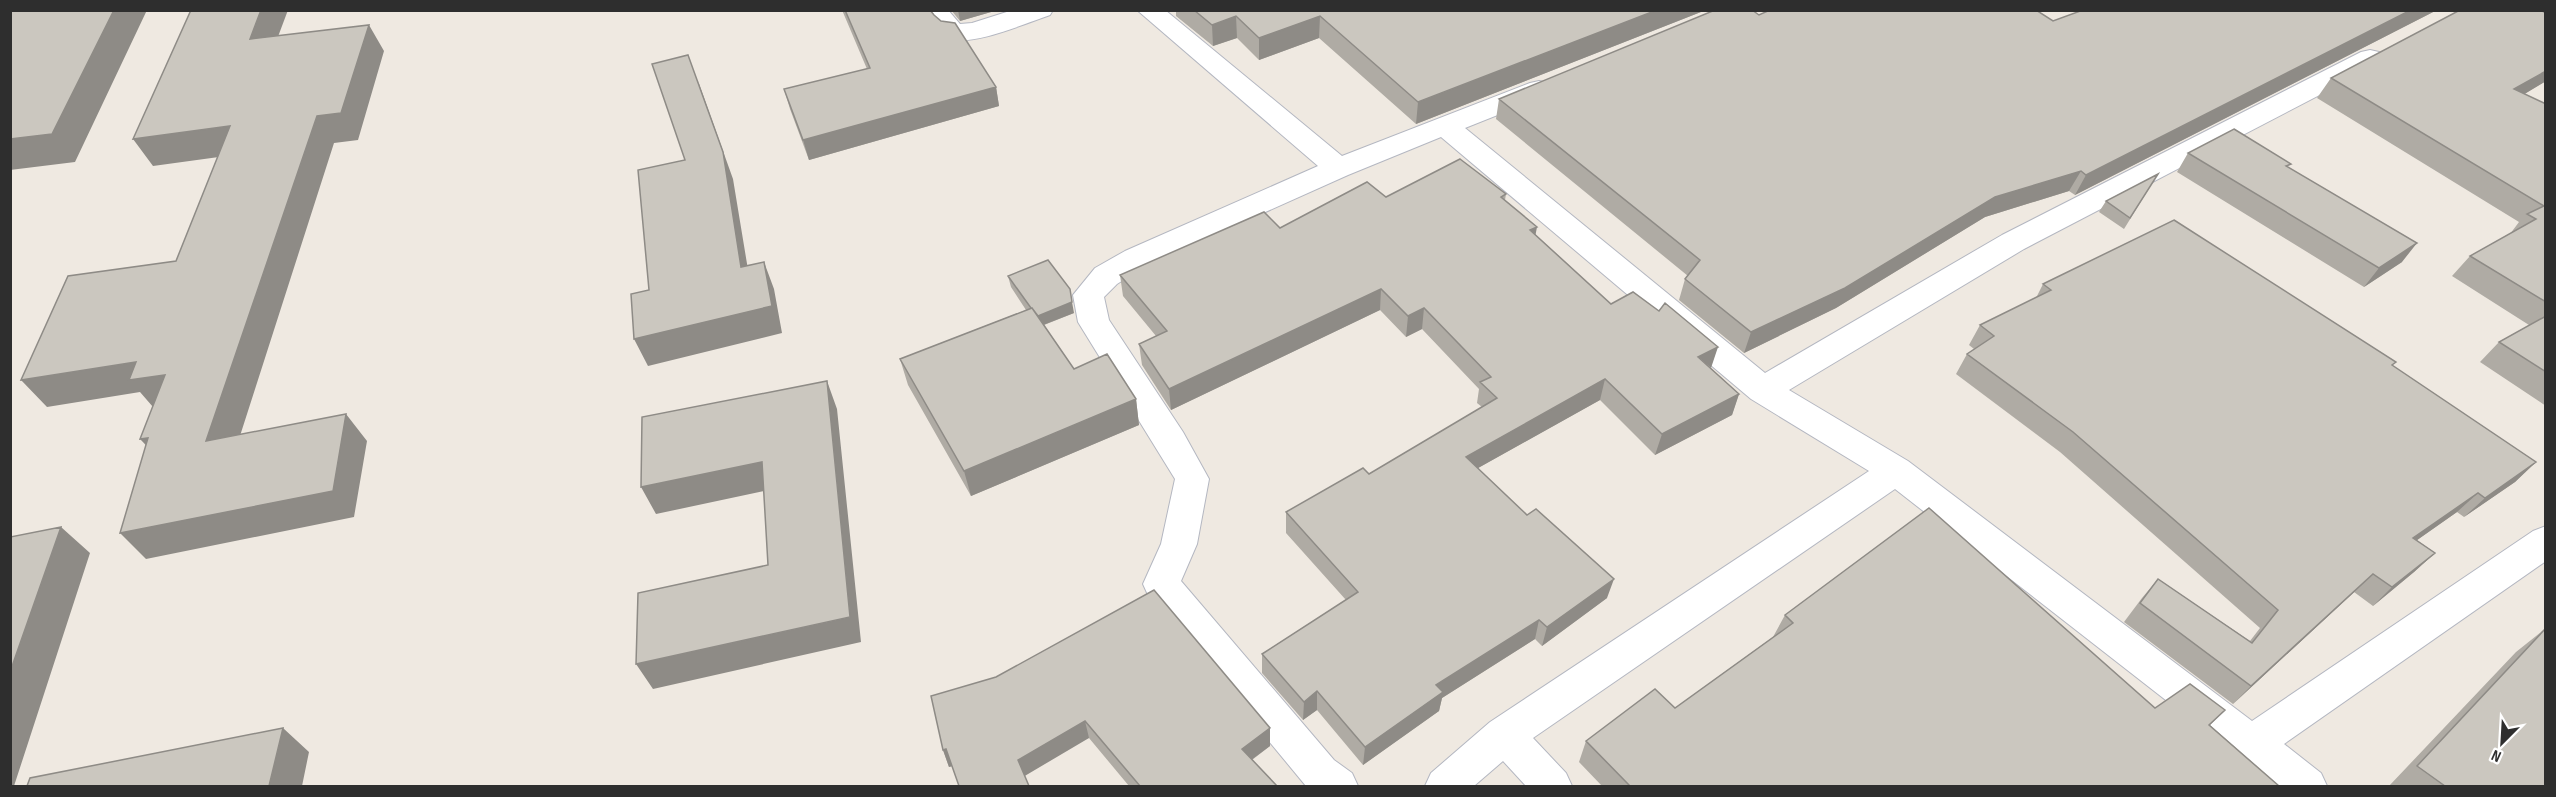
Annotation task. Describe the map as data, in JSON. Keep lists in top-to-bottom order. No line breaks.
{"north":"bottom left"}
